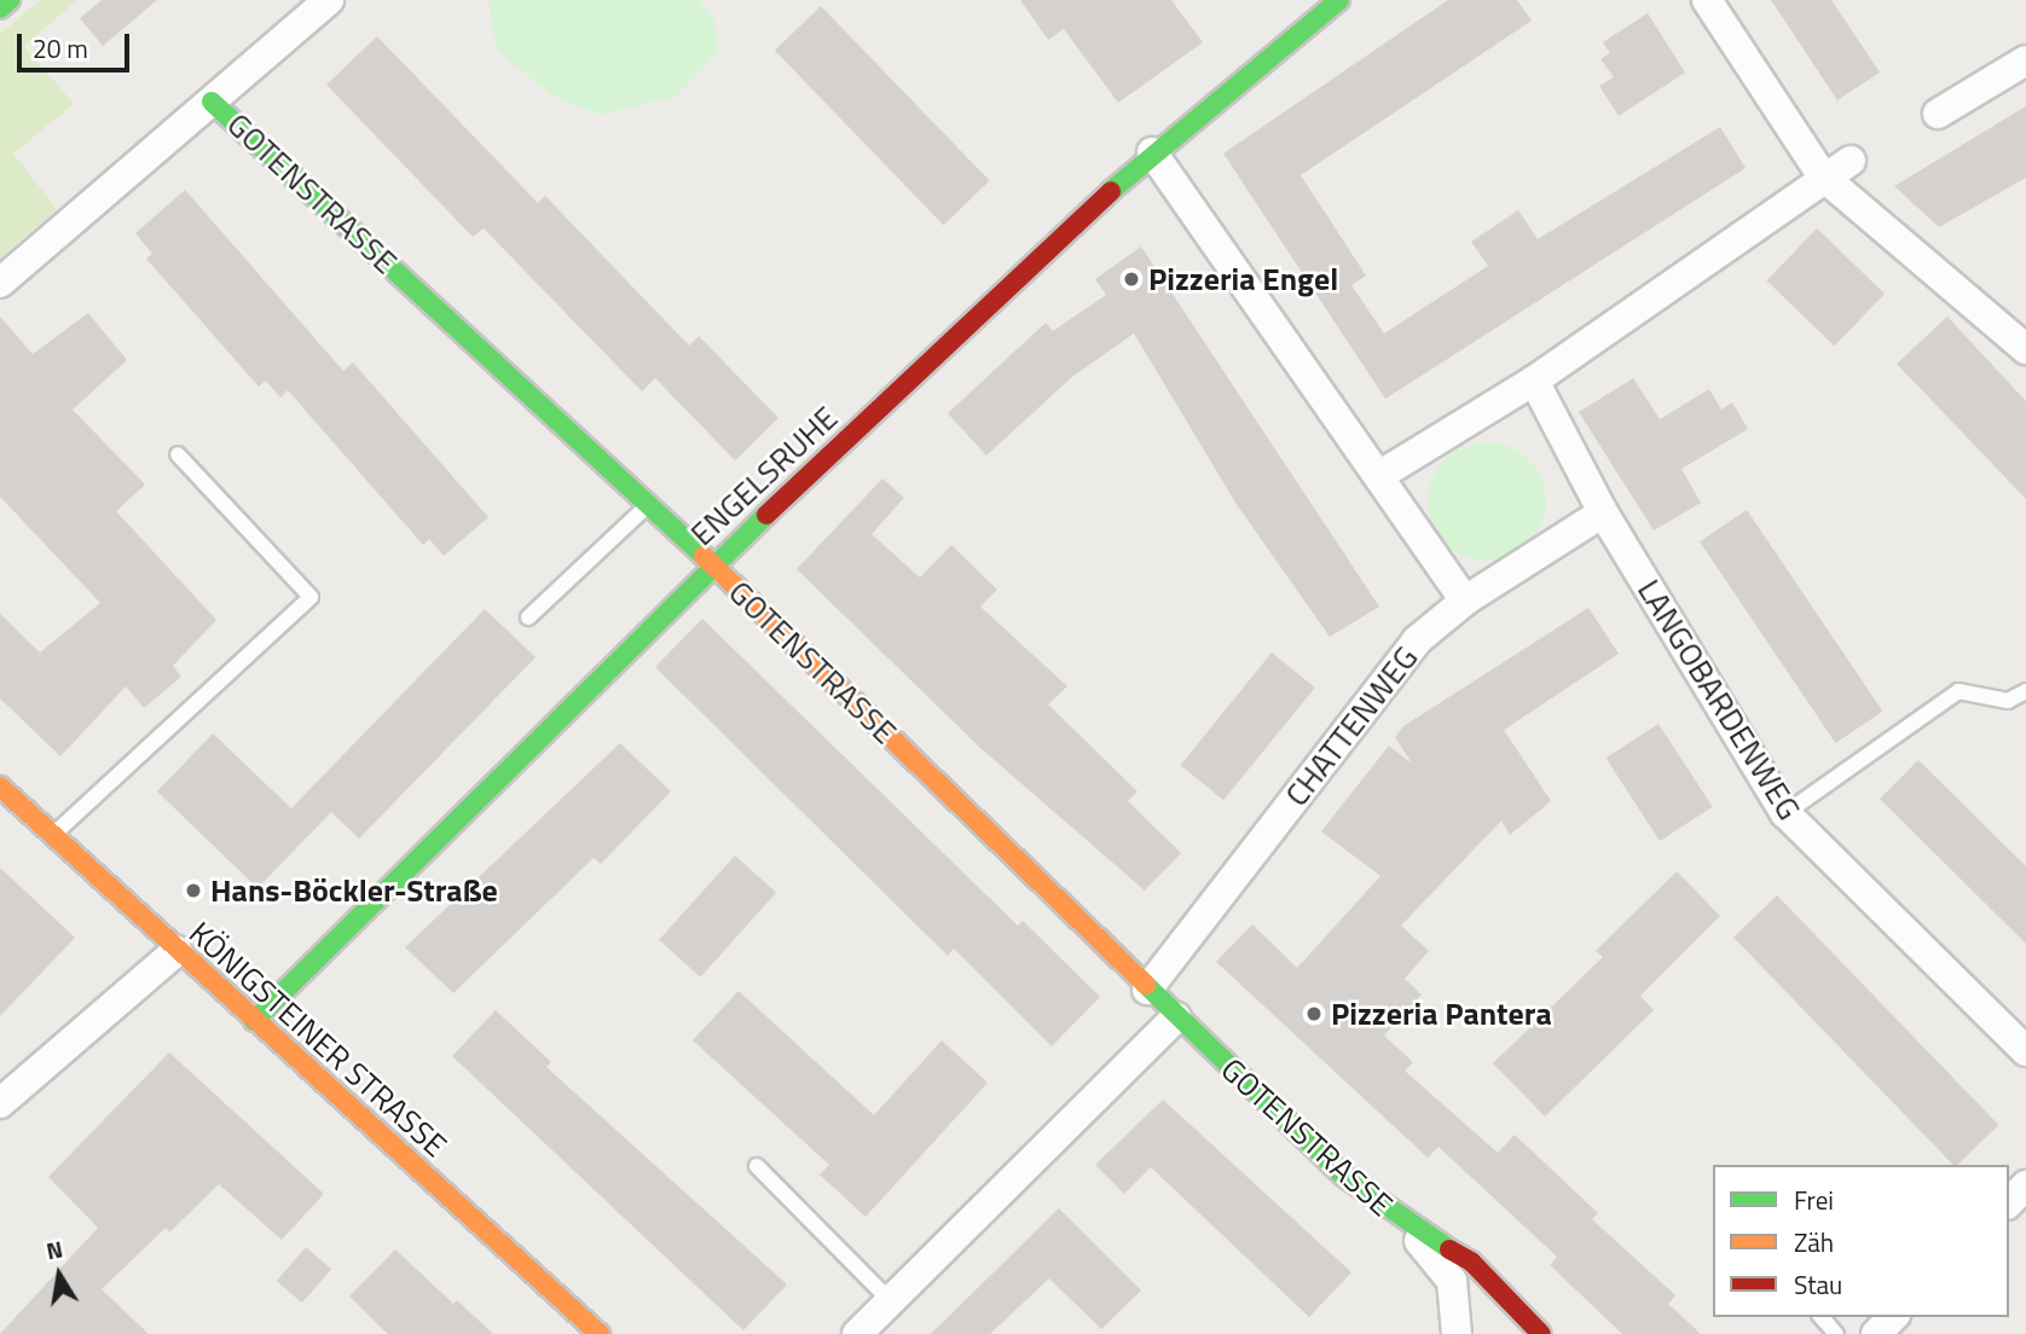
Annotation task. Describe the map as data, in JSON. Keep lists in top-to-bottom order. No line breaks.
{"streets":{"main road":["GOTENSTRASSE","ENGELSRUHE","KÖNIGSTEINER STRASSE"],"street":["LANGOBARDENWEG","CHATTENWEG"]},"crossings":[["GOTENSTRASSE","ENGELSRUHE"],["GOTENSTRASSE","CHATTENWEG"],["ENGELSRUHE","KÖNIGSTEINER STRASSE"],["LANGOBARDENWEG","CHATTENWEG"]],"places":["Pizzeria Engel","Hans-Böckler-Straße","Pizzeria Pantera"],"legend":["Frei","Zäh","Stau"],"scale_bar":"20 m","north":"top"}
